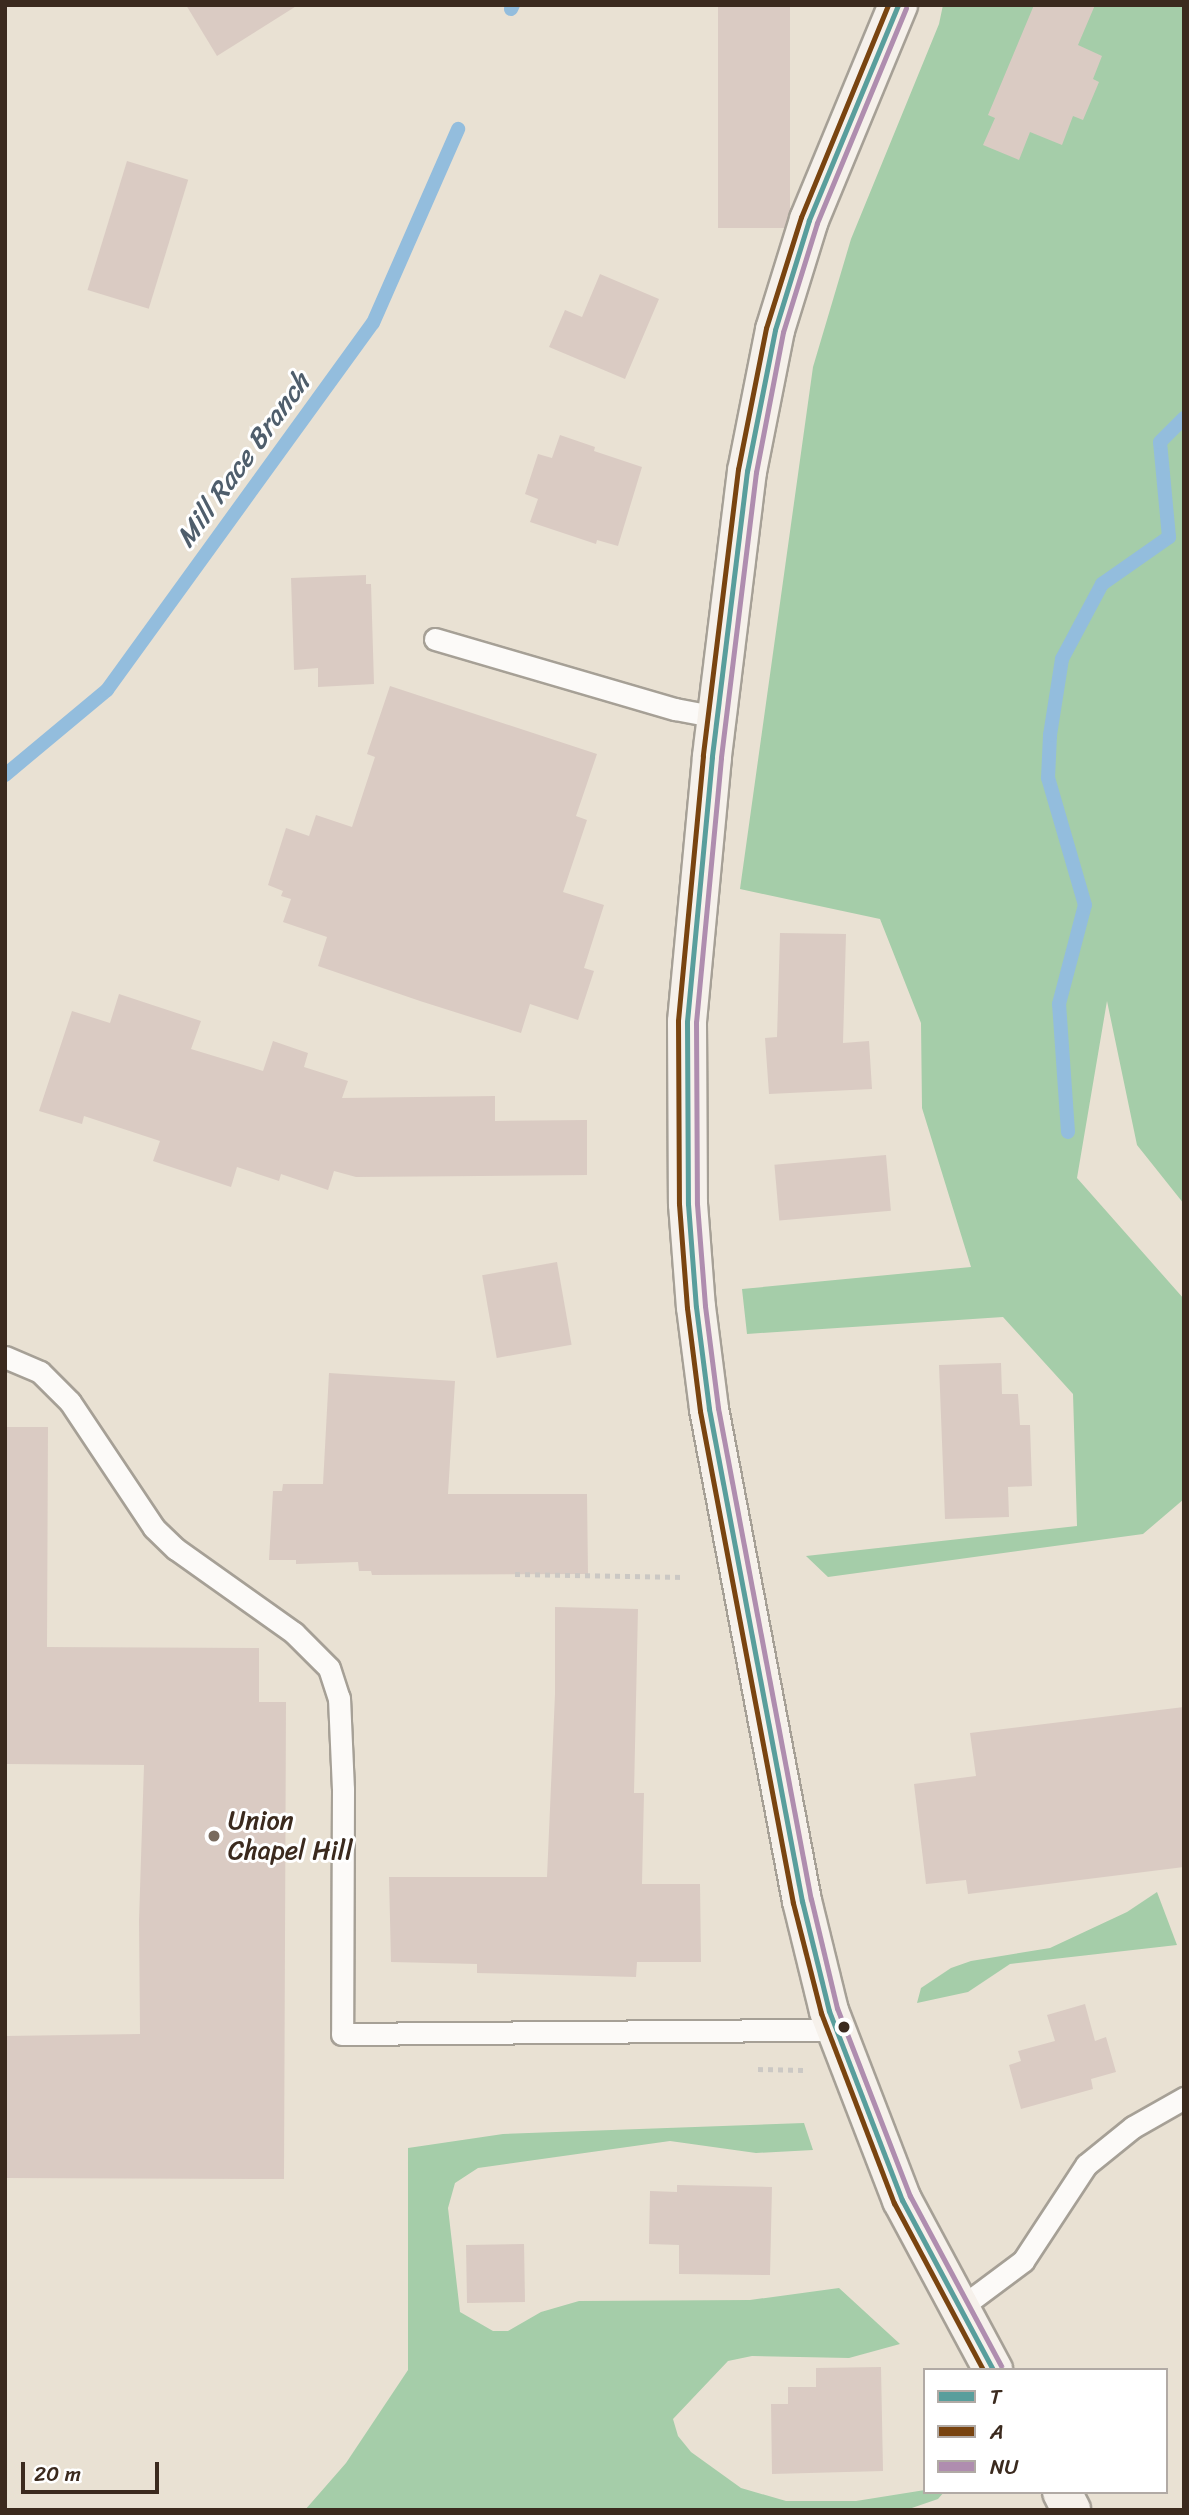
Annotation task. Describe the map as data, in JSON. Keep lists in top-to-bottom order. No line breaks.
{"water":["Mill Race Branch"],"places":["Union Chapel Hill"],"lines":["transit line T","transit line A","transit line NU"],"legend":["T","A","NU"],"scale_bar":"20 m"}
